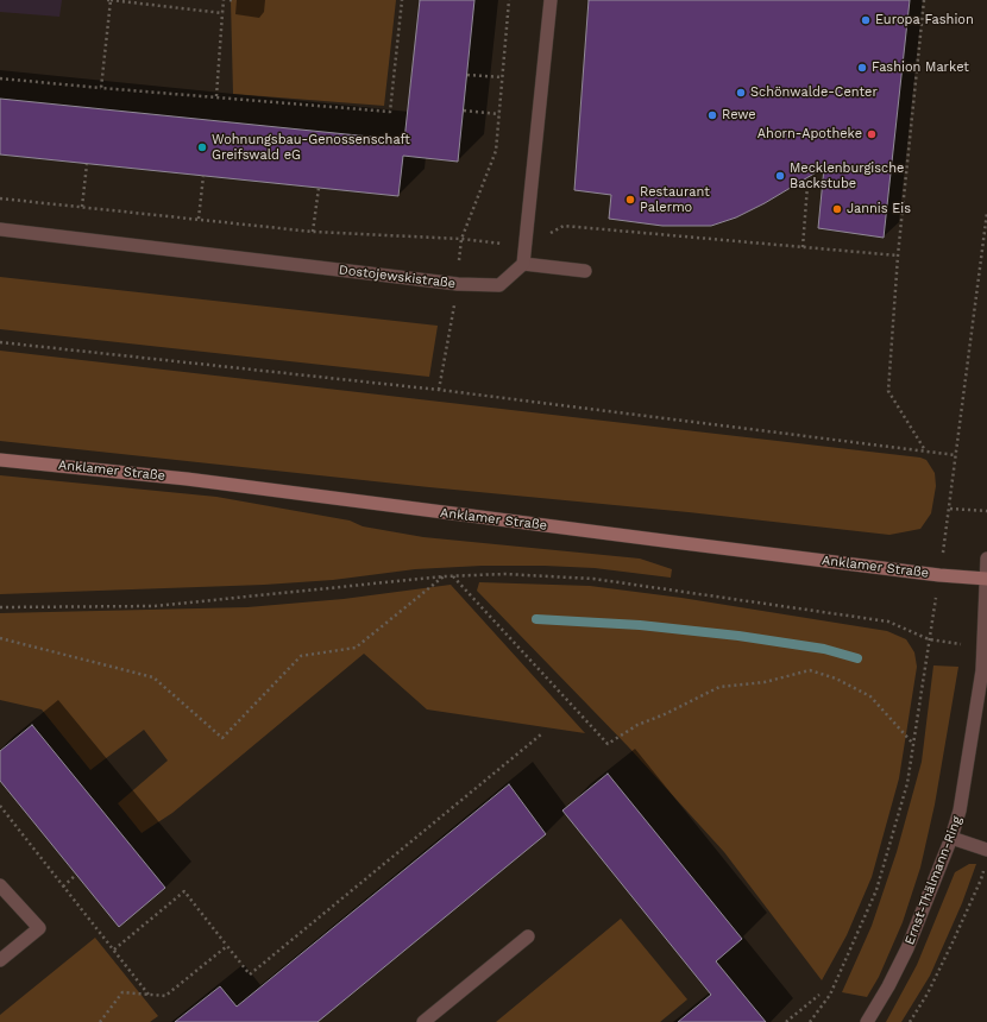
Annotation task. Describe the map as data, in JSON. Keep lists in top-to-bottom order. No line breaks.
{"streets":{"main road":["Anklamer Straße"],"street":["Dostojewskistraße","Ernst-Thälmann-Ring"]},"crossings":[["Anklamer Straße","Ernst-Thälmann-Ring"]],"places":["Europa Fashion","Fashion Market","Schönwalde-Center","Rewe","Ahorn-Apotheke","Wohnungsbau-Genossenschaft Greifswald eG","Mecklenburgische Backstube","Restaurant Palermo","Jannis Eis"]}
